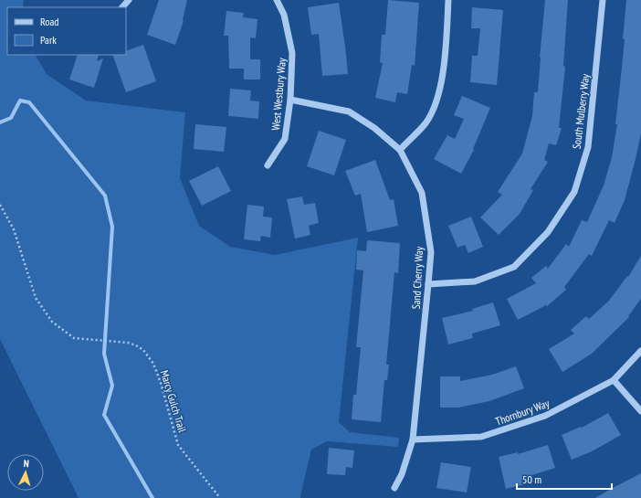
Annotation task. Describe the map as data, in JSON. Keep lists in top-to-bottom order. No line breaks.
{"streets":{"street":["West Westbury Way","South Mulberry Way","Sand Cherry Way","Thornbury Way"],"path":["Marcy Gulch Trail"]},"crossings":[["West Westbury Way","Sand Cherry Way"],["South Mulberry Way","Sand Cherry Way"],["Sand Cherry Way","Thornbury Way"]],"legend":["Road","Park"],"scale_bar":"50 m","north":"top"}
